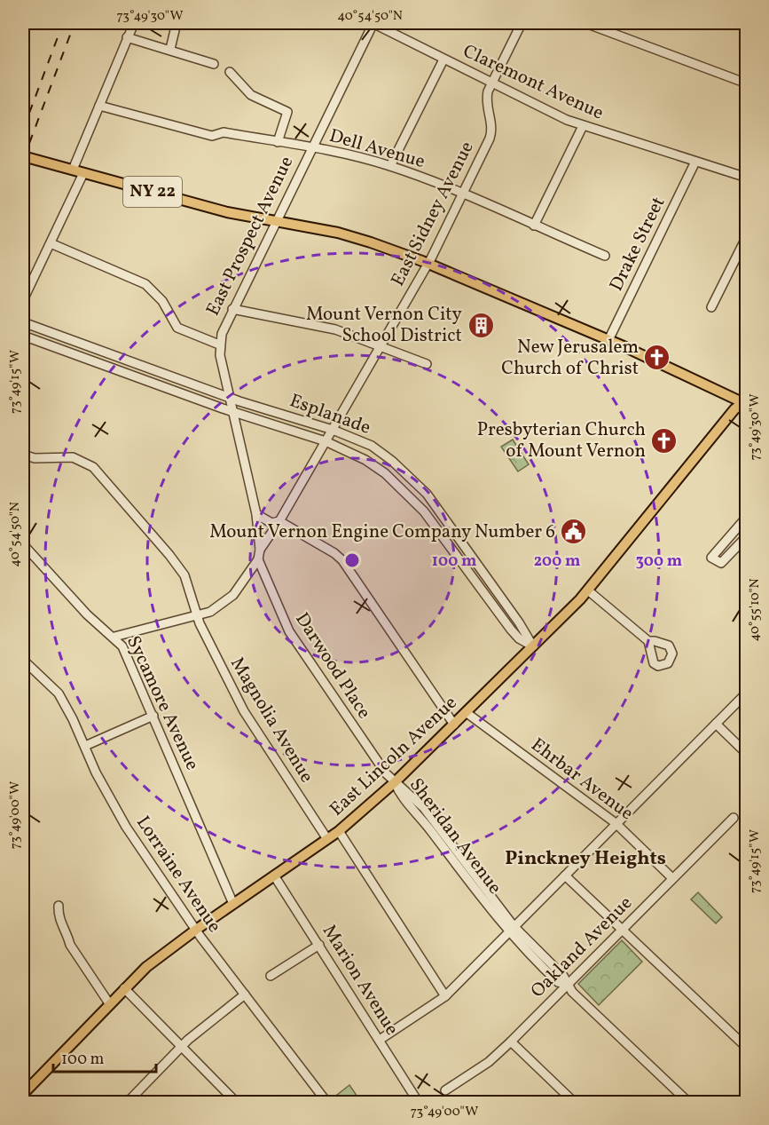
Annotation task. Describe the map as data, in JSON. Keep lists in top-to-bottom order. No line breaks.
{"streets":{"main road":["NY 22","East Lincoln Avenue"],"street":["Claremont Avenue","Dell Avenue","East Sidney Avenue","East Prospect Avenue","Drake Street","Esplanade","Darwood Place","Sycamore Avenue","Magnolia Avenue","Ehrbar Avenue","Sheridan Avenue","Lorraine Avenue","Oakland Avenue","Marion Avenue"]},"crossings":[["Claremont Avenue","East Sidney Avenue"],["Claremont Avenue","East Prospect Avenue"],["Claremont Avenue","Drake Street"],["Dell Avenue","East Sidney Avenue"],["Dell Avenue","East Prospect Avenue"],["NY 22","East Sidney Avenue"],["NY 22","East Prospect Avenue"],["NY 22","Drake Street"],["NY 22","East Lincoln Avenue"],["East Sidney Avenue","East Prospect Avenue"],["East Sidney Avenue","Esplanade"],["East Prospect Avenue","Esplanade"],["East Prospect Avenue","Darwood Place"],["East Prospect Avenue","Sycamore Avenue"],["East Prospect Avenue","Magnolia Avenue"],["Esplanade","East Lincoln Avenue"],["Darwood Place","East Lincoln Avenue"],["Darwood Place","Sheridan Avenue"],["Sycamore Avenue","East Lincoln Avenue"],["Magnolia Avenue","East Lincoln Avenue"],["East Lincoln Avenue","Ehrbar Avenue"],["East Lincoln Avenue","Sheridan Avenue"],["East Lincoln Avenue","Lorraine Avenue"],["East Lincoln Avenue","Marion Avenue"],["Ehrbar Avenue","Oakland Avenue"],["Sheridan Avenue","Oakland Avenue"]],"districts":["Pinckney Heights"],"places":{"building":["Mount Vernon City School District"],"church":["New Jerusalem Church of Christ","Presbyterian Church of Mount Vernon"],"public building":["Mount Vernon Engine Company Number 6"]},"scale_bar":"100 m","coordinates":["73°49'30\"W","40°54'50\"N","73°49'15\"W","40°55'10\"N","73°49'00\"W"],"rings":["100 m","200 m","300 m"]}
